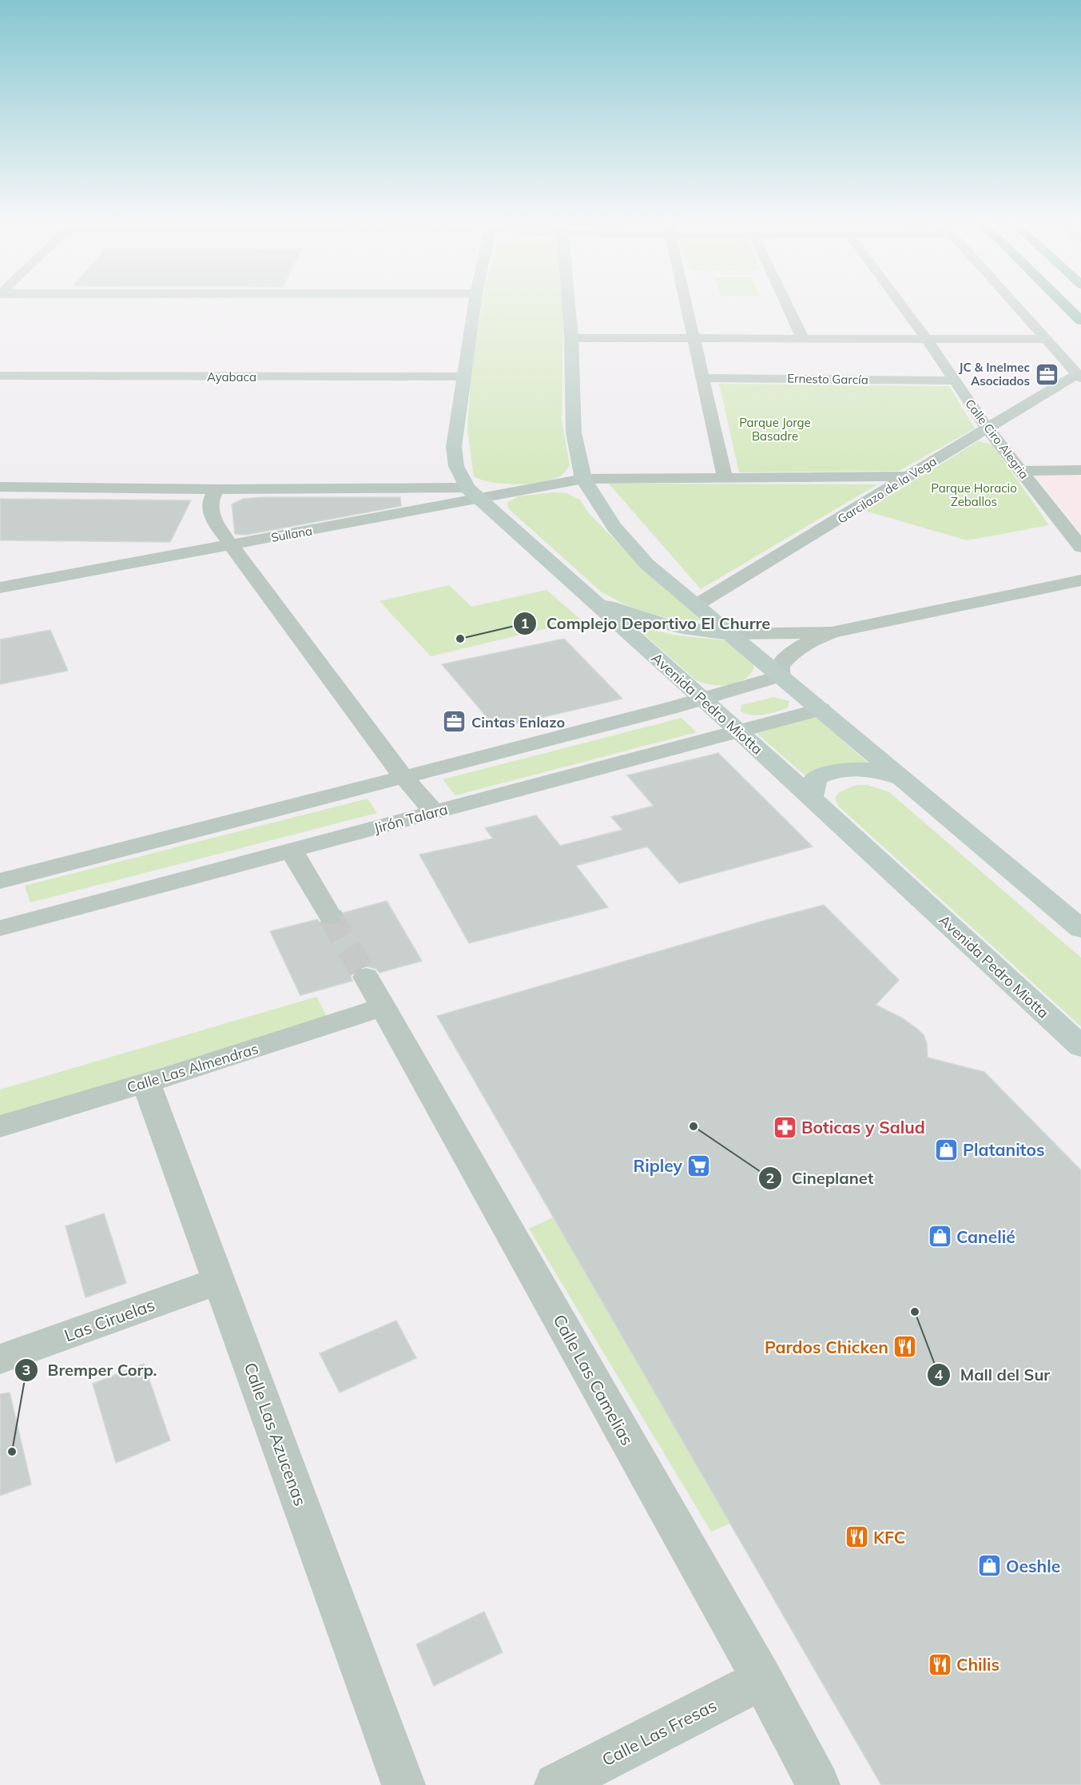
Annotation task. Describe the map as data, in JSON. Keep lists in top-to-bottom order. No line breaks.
{"streets":{"main road":["Avenida Pedro Miotta"],"street":["Ayabaca","Ernesto García","Calle Ciro Alegria","Garcilazo de la Vega","Sullana","Jirón Talara","Calle Las Almendras","Las Ciruelas","Calle Las Camelias","Calle Las Azucenas","Calle Las Fresas"]},"crossings":[["Ayabaca","Avenida Pedro Miotta"],["Ernesto García","Calle Ciro Alegria"],["Calle Ciro Alegria","Garcilazo de la Vega"],["Garcilazo de la Vega","Sullana"],["Sullana","Avenida Pedro Miotta"],["Avenida Pedro Miotta","Jirón Talara"],["Calle Las Almendras","Calle Las Camelias"],["Calle Las Almendras","Calle Las Azucenas"],["Las Ciruelas","Calle Las Azucenas"],["Calle Las Camelias","Calle Las Fresas"]],"parks":["Parque Jorge Basadre","Parque Horacio Zeballos"],"places":{"office":["JC & Inelmec Asociados","Cintas Enlazo"],"other":["Complejo Deportivo El Churre","Cineplanet","Mall del Sur","Bremper Corp."],"pharmacy":["Boticas y Salud"],"shop":["Platanitos","Canelié","Oeshle"],"supermarket":["Ripley"],"restaurant":["Pardos Chicken","KFC","Chilis"]}}
